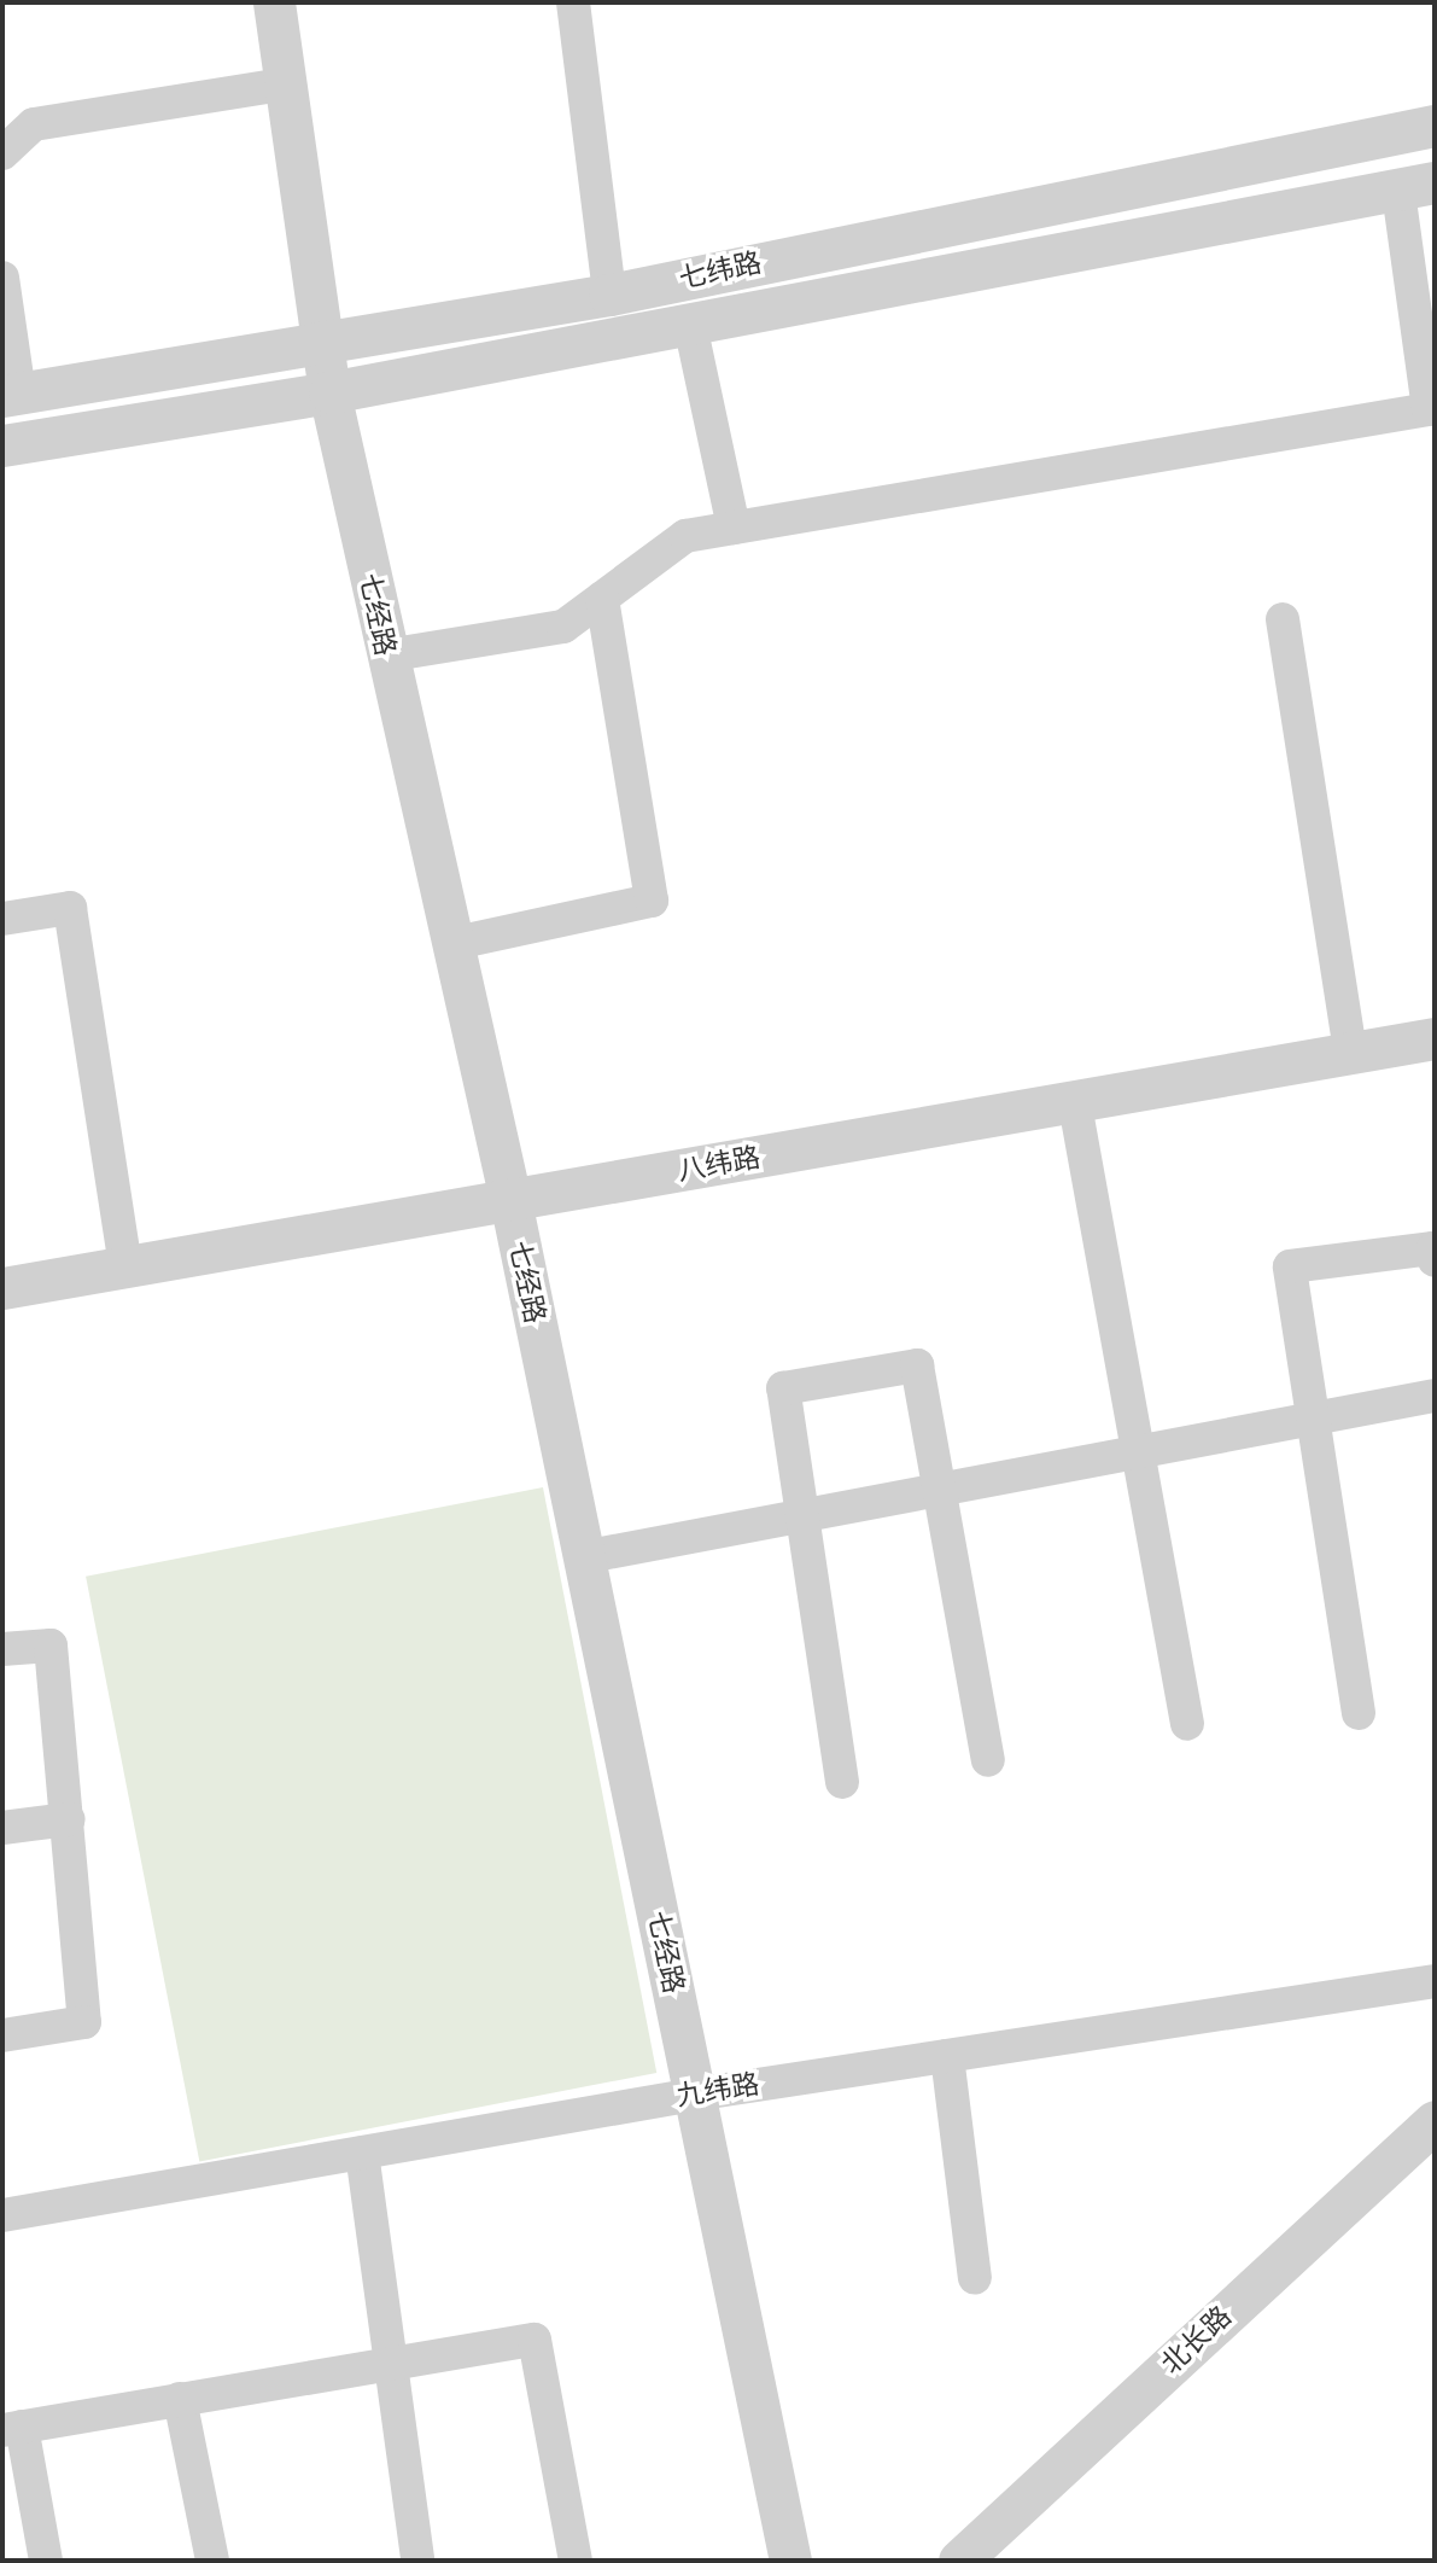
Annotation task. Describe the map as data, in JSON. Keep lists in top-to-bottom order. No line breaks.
{"streets":{"street":["七纬路","七经路","八纬路","九纬路","北长路"]},"crossings":[["七纬路","七经路"],["七经路","八纬路"],["七经路","九纬路"]]}
